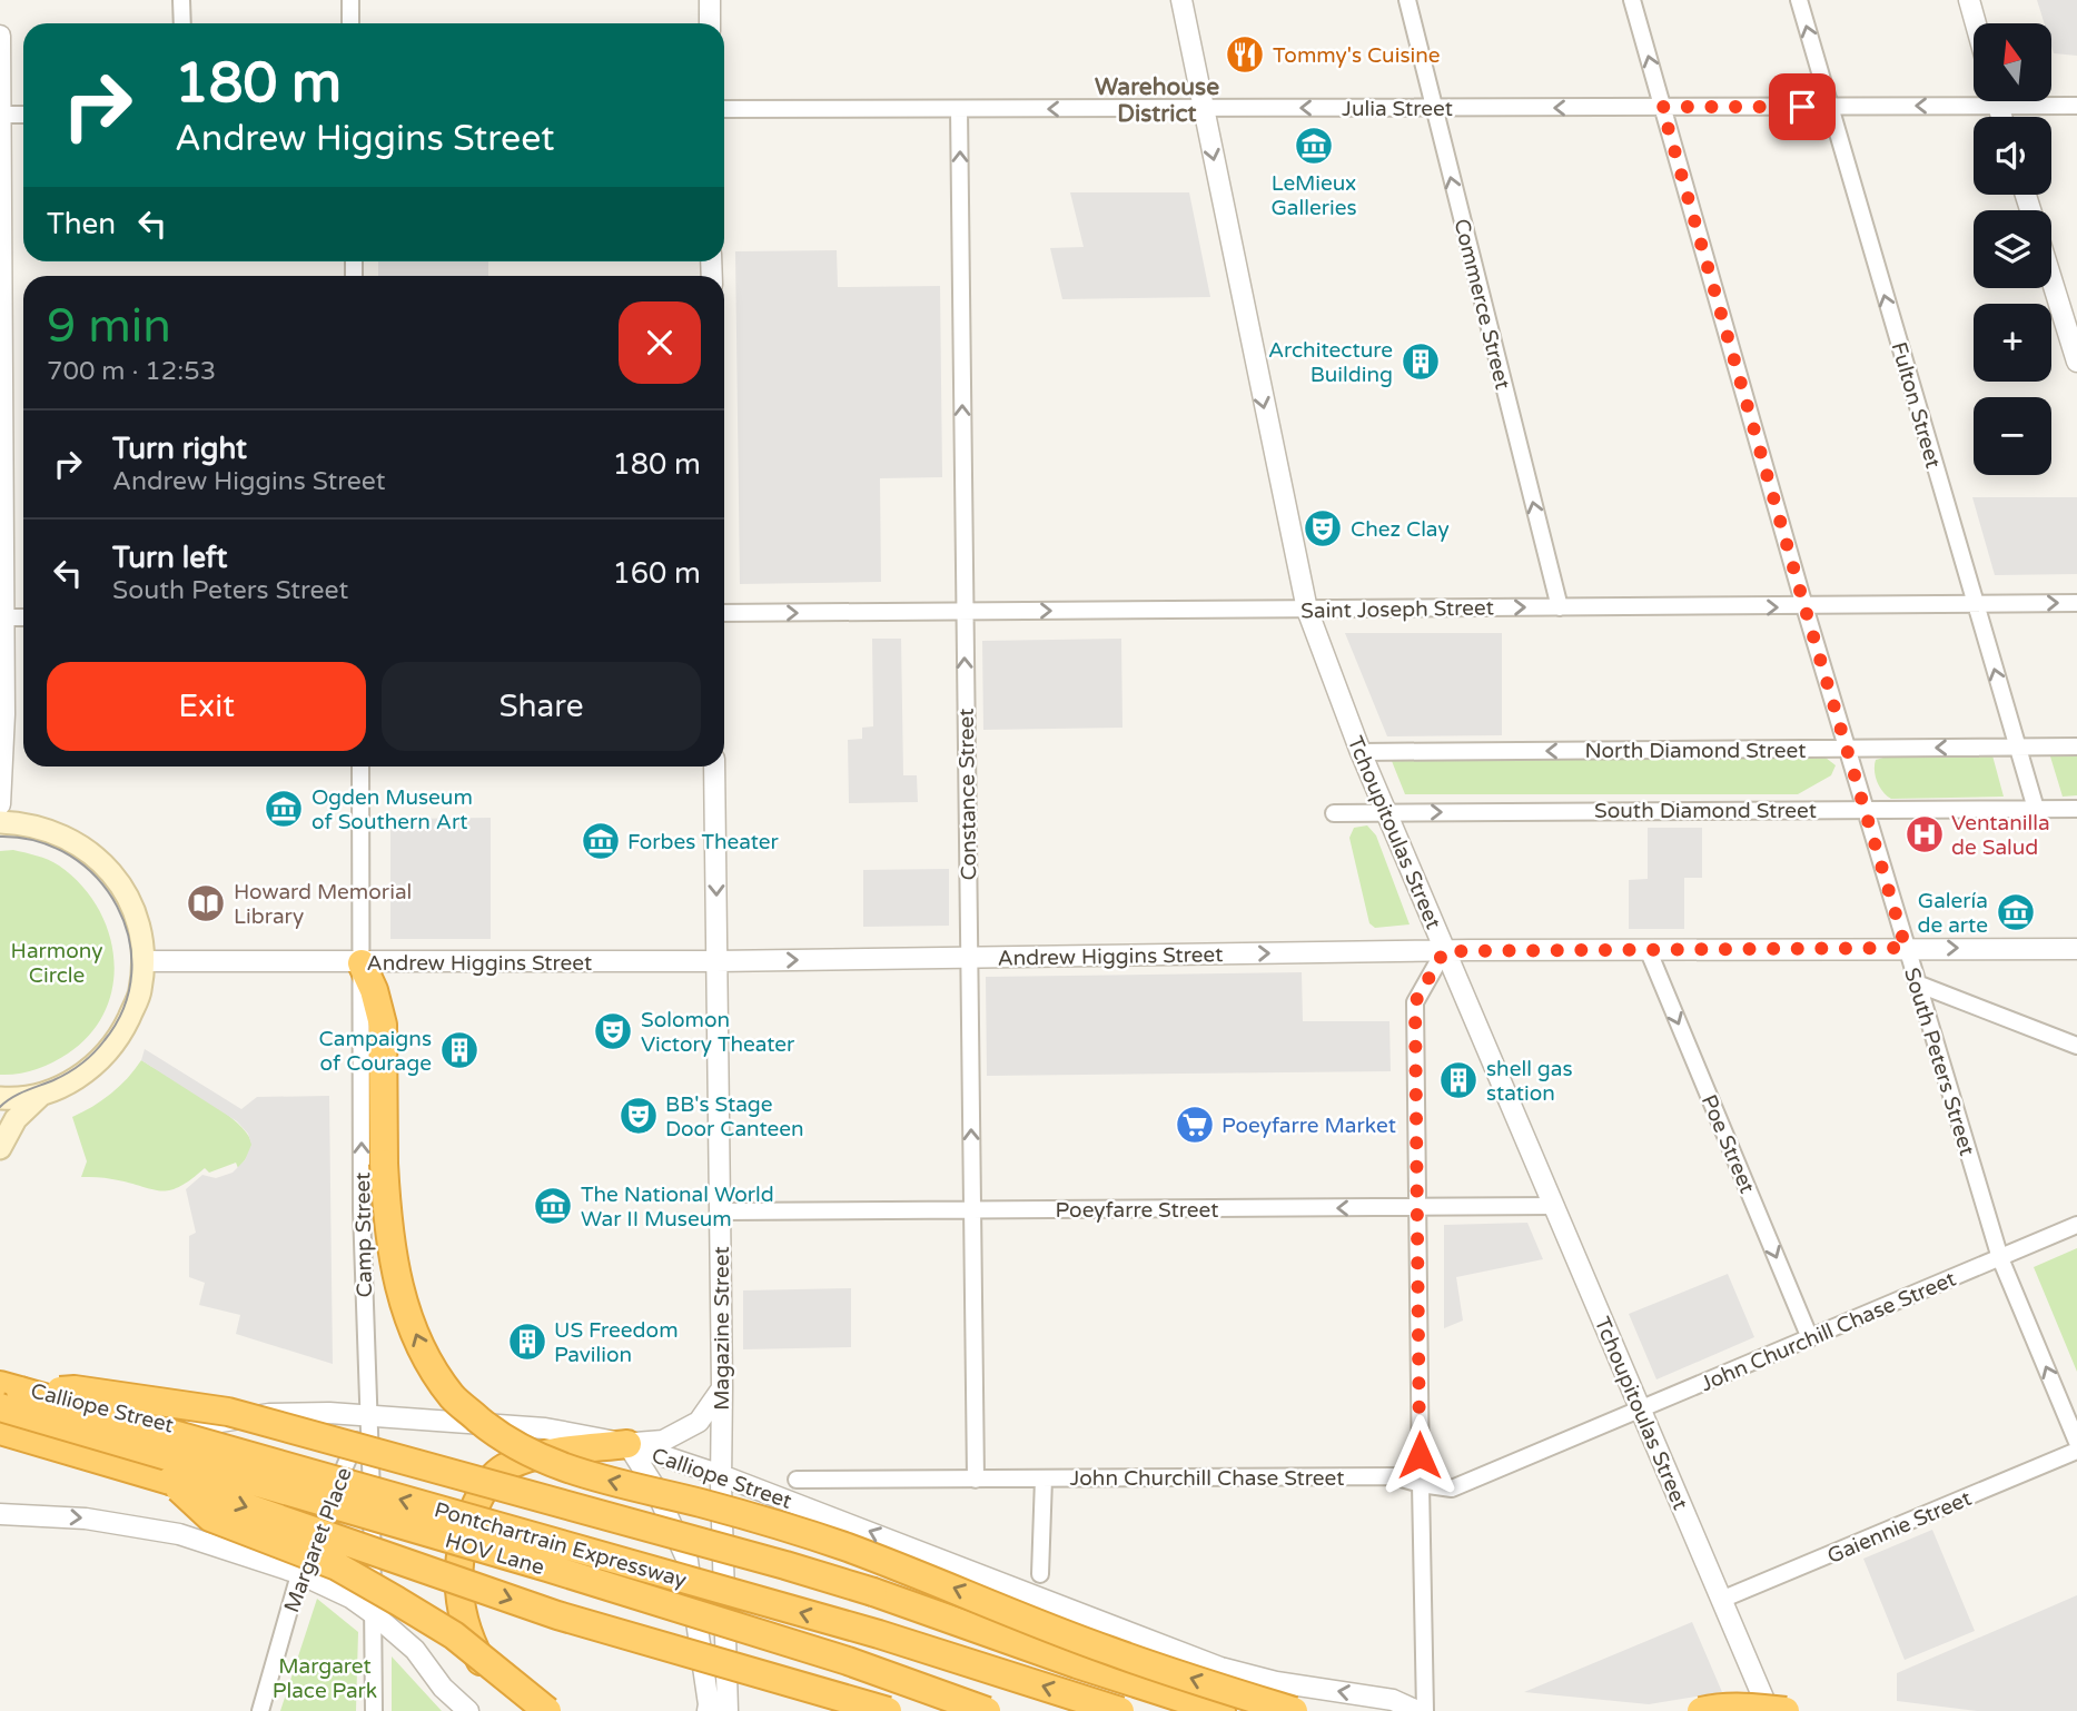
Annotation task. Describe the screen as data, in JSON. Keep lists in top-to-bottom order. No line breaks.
{"streets":{"highway":["Pontchartrain Expressway","HOV Lane"],"street":["Julia Street","Commerce Street","Fulton Street","Saint Joseph Street","North Diamond Street","Constance Street","South Diamond Street","Tchoupitoulas Street","Andrew Higgins Street","South Peters Street","Poe Street","Poeyfarre Street","Camp Street","Magazine Street","John Churchill Chase Street","Calliope Street","Gaiennie Street","Margaret Place"]},"crossings":[["Julia Street","Commerce Street"],["Julia Street","Fulton Street"],["Julia Street","Constance Street"],["Julia Street","Tchoupitoulas Street"],["Julia Street","South Peters Street"],["Commerce Street","Saint Joseph Street"],["Fulton Street","Saint Joseph Street"],["Fulton Street","North Diamond Street"],["Fulton Street","South Diamond Street"],["Saint Joseph Street","Constance Street"],["Saint Joseph Street","Tchoupitoulas Street"],["Saint Joseph Street","South Peters Street"],["North Diamond Street","Tchoupitoulas Street"],["North Diamond Street","South Peters Street"],["Constance Street","Andrew Higgins Street"],["Constance Street","Poeyfarre Street"],["Constance Street","John Churchill Chase Street"],["South Diamond Street","Tchoupitoulas Street"],["South Diamond Street","South Peters Street"],["Tchoupitoulas Street","Andrew Higgins Street"],["Tchoupitoulas Street","Poeyfarre Street"],["Tchoupitoulas Street","John Churchill Chase Street"],["Tchoupitoulas Street","Gaiennie Street"],["Andrew Higgins Street","South Peters Street"],["Andrew Higgins Street","Poe Street"],["Andrew Higgins Street","Camp Street"],["Andrew Higgins Street","Magazine Street"],["South Peters Street","John Churchill Chase Street"],["Poe Street","John Churchill Chase Street"],["Poeyfarre Street","Magazine Street"],["Camp Street","Calliope Street"],["Camp Street","Margaret Place"],["Magazine Street","Calliope Street"],["Calliope Street","Margaret Place"],["Calliope Street","Pontchartrain Expressway"],["Calliope Street","HOV Lane"],["Pontchartrain Expressway","HOV Lane"]],"one_way":["Julia Street","Commerce Street","Fulton Street","Saint Joseph Street","North Diamond Street","Constance Street","South Diamond Street","Andrew Higgins Street","Poe Street","Poeyfarre Street","Camp Street","Calliope Street"],"districts":["Warehouse District"],"parks":["Harmony Circle","Margaret Place Park"],"places":{"restaurant":["Tommy's Cuisine"],"museum":["LeMieux Galleries","Ogden Museum of Southern Art","Forbes Theater","Galería de arte","The National World War II Museum"],"building":["Architecture Building","Campaigns of Courage","shell gas station","US Freedom Pavilion"],"theatre":["Chez Clay","Solomon Victory Theater","BB's Stage Door Canteen"],"hospital":["Ventanilla de Salud"],"library":["Howard Memorial Library"],"supermarket":["Poeyfarre Market"]},"north":"top","page":{"map_buttons":["+","−"],"turn":["180 m","Andrew Higgins Street"],"then":"Then","heading":["9 min","700 m · 12:53"],"list":[{"name":"Turn right","note":"Andrew Higgins Street","value":"180 m"},{"name":"Turn left","note":"South Peters Street","value":"160 m"}],"buttons":["Exit","Share"]}}
